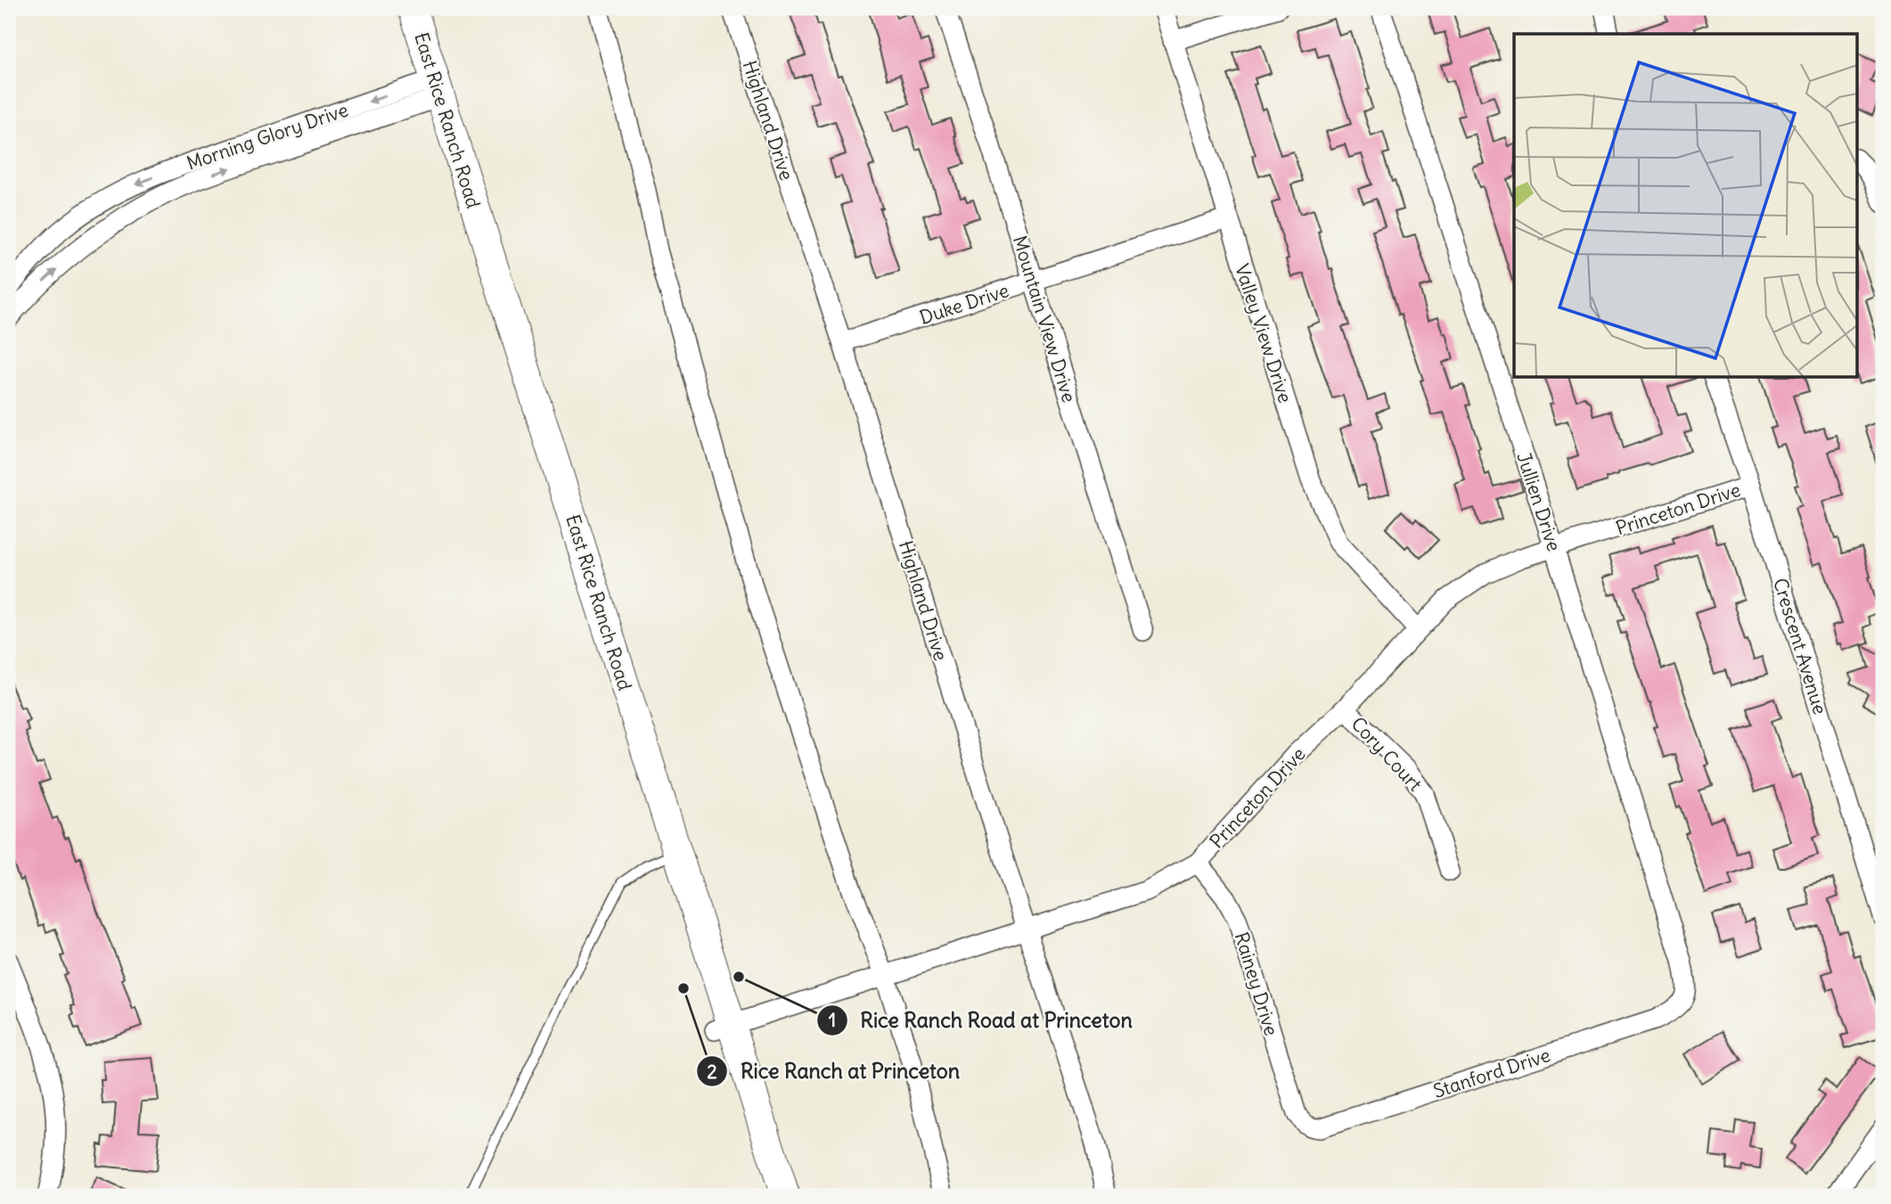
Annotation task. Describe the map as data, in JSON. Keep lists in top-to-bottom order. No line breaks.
{"streets":{"main road":["East Rice Ranch Road"],"street":["Highland Drive","Morning Glory Drive","Duke Drive","Mountain View Drive","Valley View Drive","Jullien Drive","Princeton Drive","Crescent Avenue","Cory Court","Rainey Drive","Stanford Drive"]},"crossings":[["East Rice Ranch Road","Morning Glory Drive"],["East Rice Ranch Road","Princeton Drive"],["Highland Drive","Duke Drive"],["Highland Drive","Princeton Drive"],["Duke Drive","Mountain View Drive"],["Duke Drive","Valley View Drive"],["Valley View Drive","Princeton Drive"],["Jullien Drive","Princeton Drive"],["Jullien Drive","Stanford Drive"],["Princeton Drive","Crescent Avenue"],["Princeton Drive","Cory Court"],["Princeton Drive","Rainey Drive"],["Rainey Drive","Stanford Drive"]],"places":["Rice Ranch Road at Princeton","Rice Ranch at Princeton"]}
